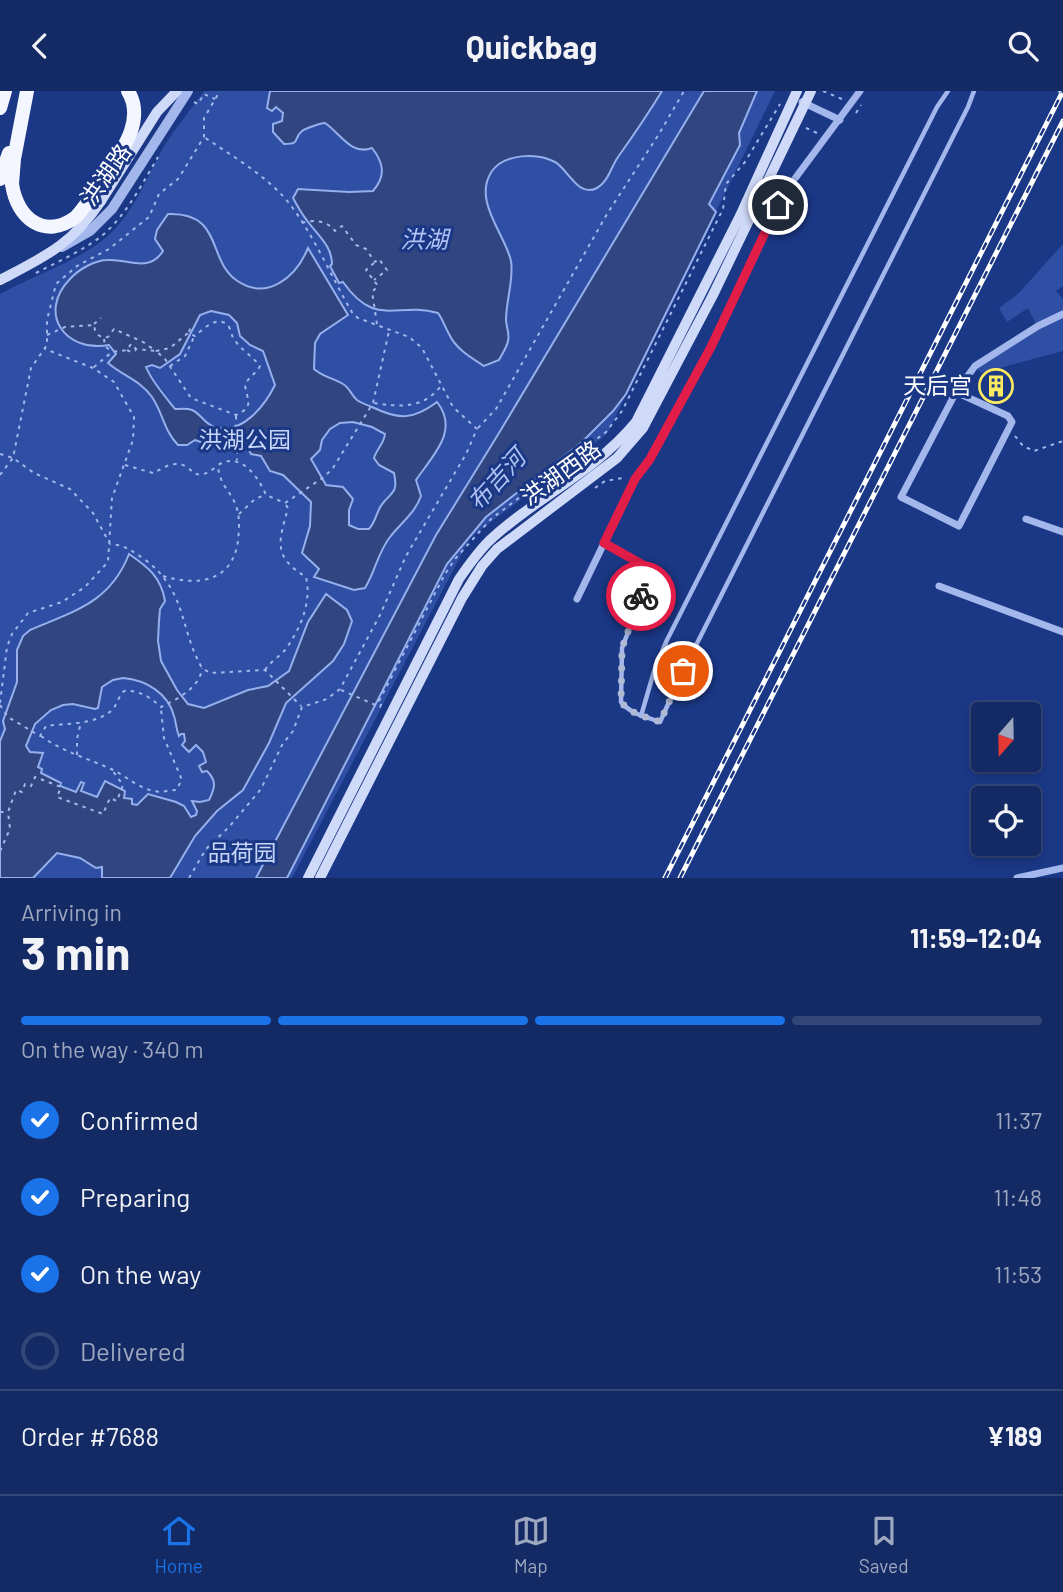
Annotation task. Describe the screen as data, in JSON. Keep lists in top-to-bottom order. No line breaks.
{"streets":{"main road":["洪湖路","洪湖西路"]},"water":["洪湖","布吉河"],"parks":["洪湖公园","品荷园"],"places":{"building":["天后宫"]},"north":"bottom","page":{"header":"Quickbag","heading":["3 min","Arriving in","11:59–12:04"],"panel":["Order #7688","¥189"],"bar":"On the way · 340 m","list":[["Confirmed","11:37"],["Preparing","11:48"],["On the way","11:53"],"Delivered"],"tabs":["Home","Map","Saved"]}}
